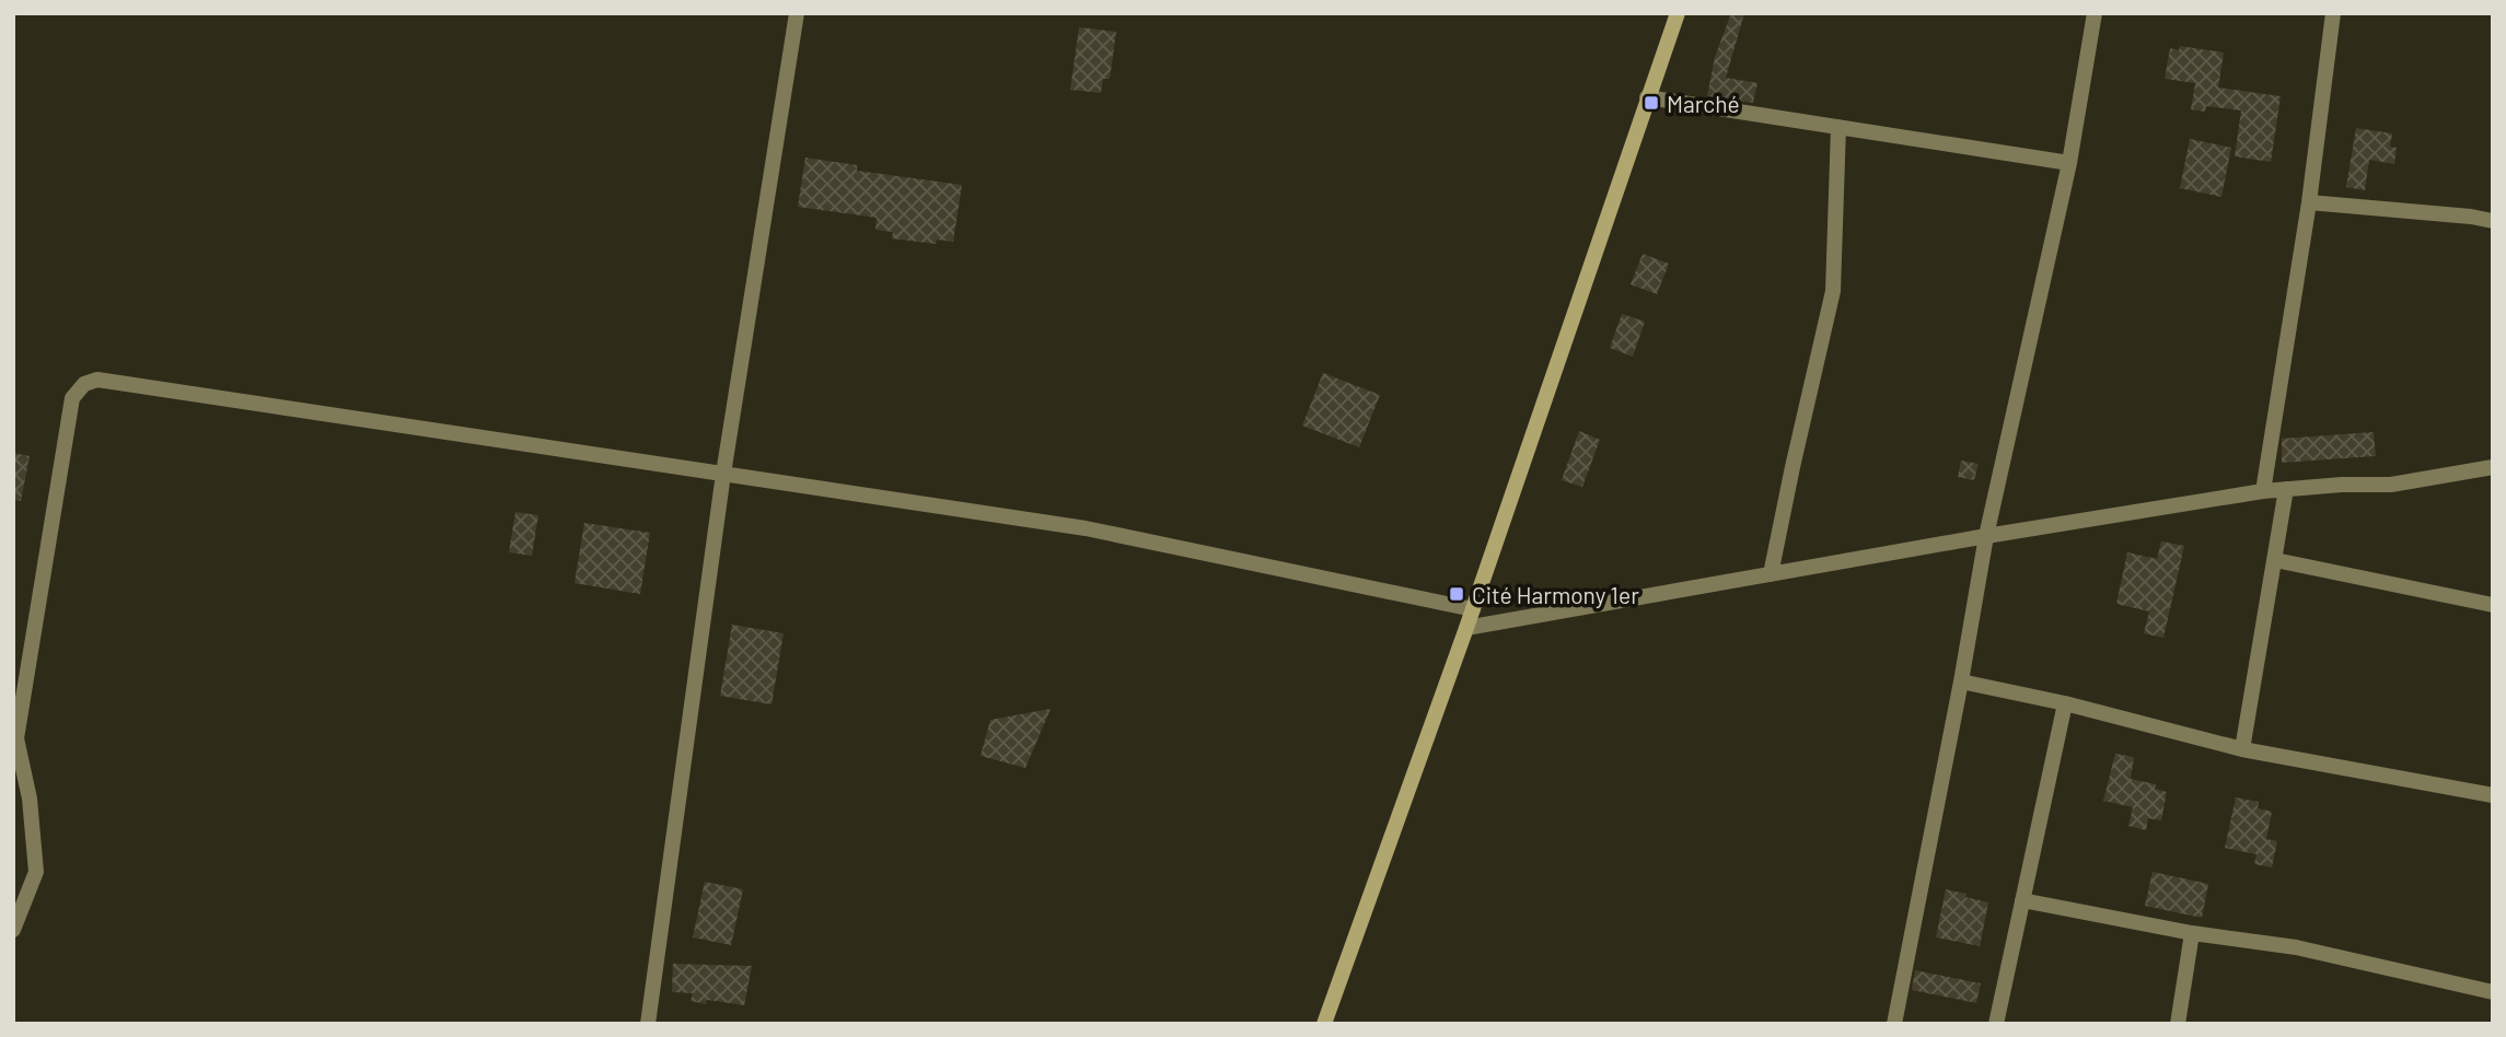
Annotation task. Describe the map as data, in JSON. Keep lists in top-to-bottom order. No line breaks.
{"places":{"transit":["Marché","Cité Harmony 1er"]}}
